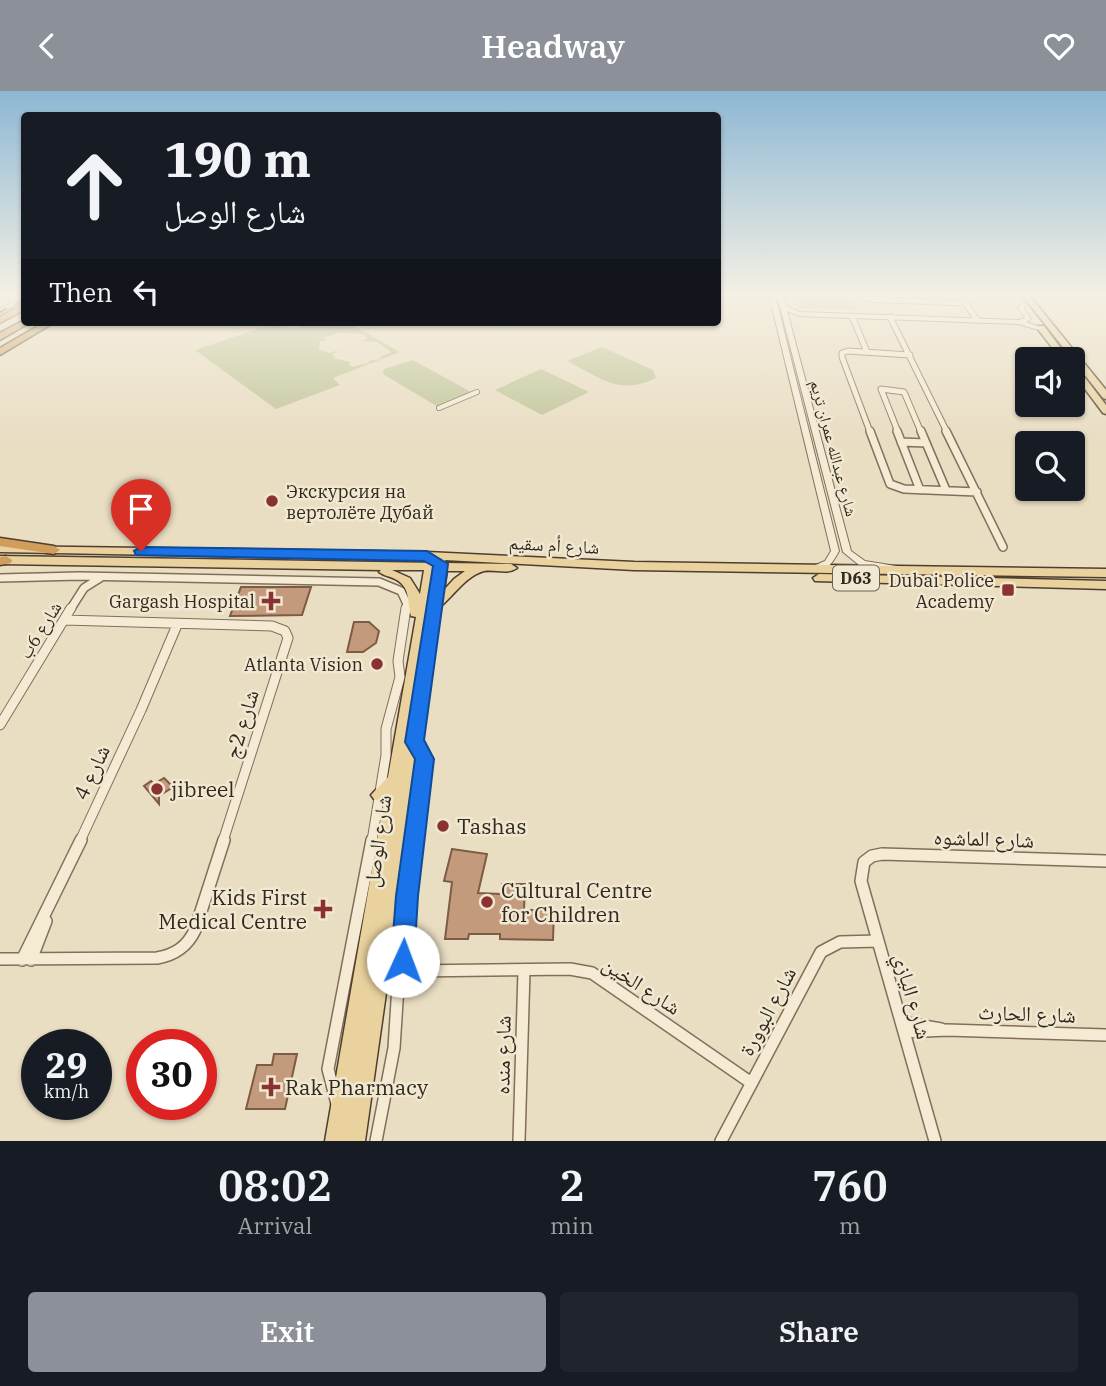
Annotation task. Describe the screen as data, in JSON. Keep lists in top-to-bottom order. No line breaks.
{"streets":{"main road":["شارع أم سقيم","D63","شارع الوصل"],"street":["شارع عبدالله عمران تريم","شارع 6ب","شارع 2ج","شارع 4","شارع الماشوه","شارع الخين","شارع اليازي","شارع البوورة","شارع الحارث","شارع منده"]},"crossings":[["شارع عبدالله عمران تريم","شارع أم سقيم"],["شارع أم سقيم","شارع الوصل"],["شارع 2ج","شارع 4"],["شارع الماشوه","شارع اليازي"],["شارع الخين","شارع البوورة"],["شارع الخين","شارع منده"],["شارع اليازي","شارع البوورة"],["شارع اليازي","شارع الحارث"]],"places":{"other":["Экскурсия на вертолёте Дубай","Atlanta Vision","jibreel","Tashas","Cultural Centre for Children"],"transit":["Dubai Police Academy"],"health":["Gargash Hospital","Kids First Medical Centre","Rak Pharmacy"]},"page":{"header":"Headway","turn":["190 m","شارع الوصل"],"then":"Then","speed":"29 km/h","limit":"30","eta":["08:02","Arrival","2","min","760","m"],"buttons":["Exit","Share"]}}
